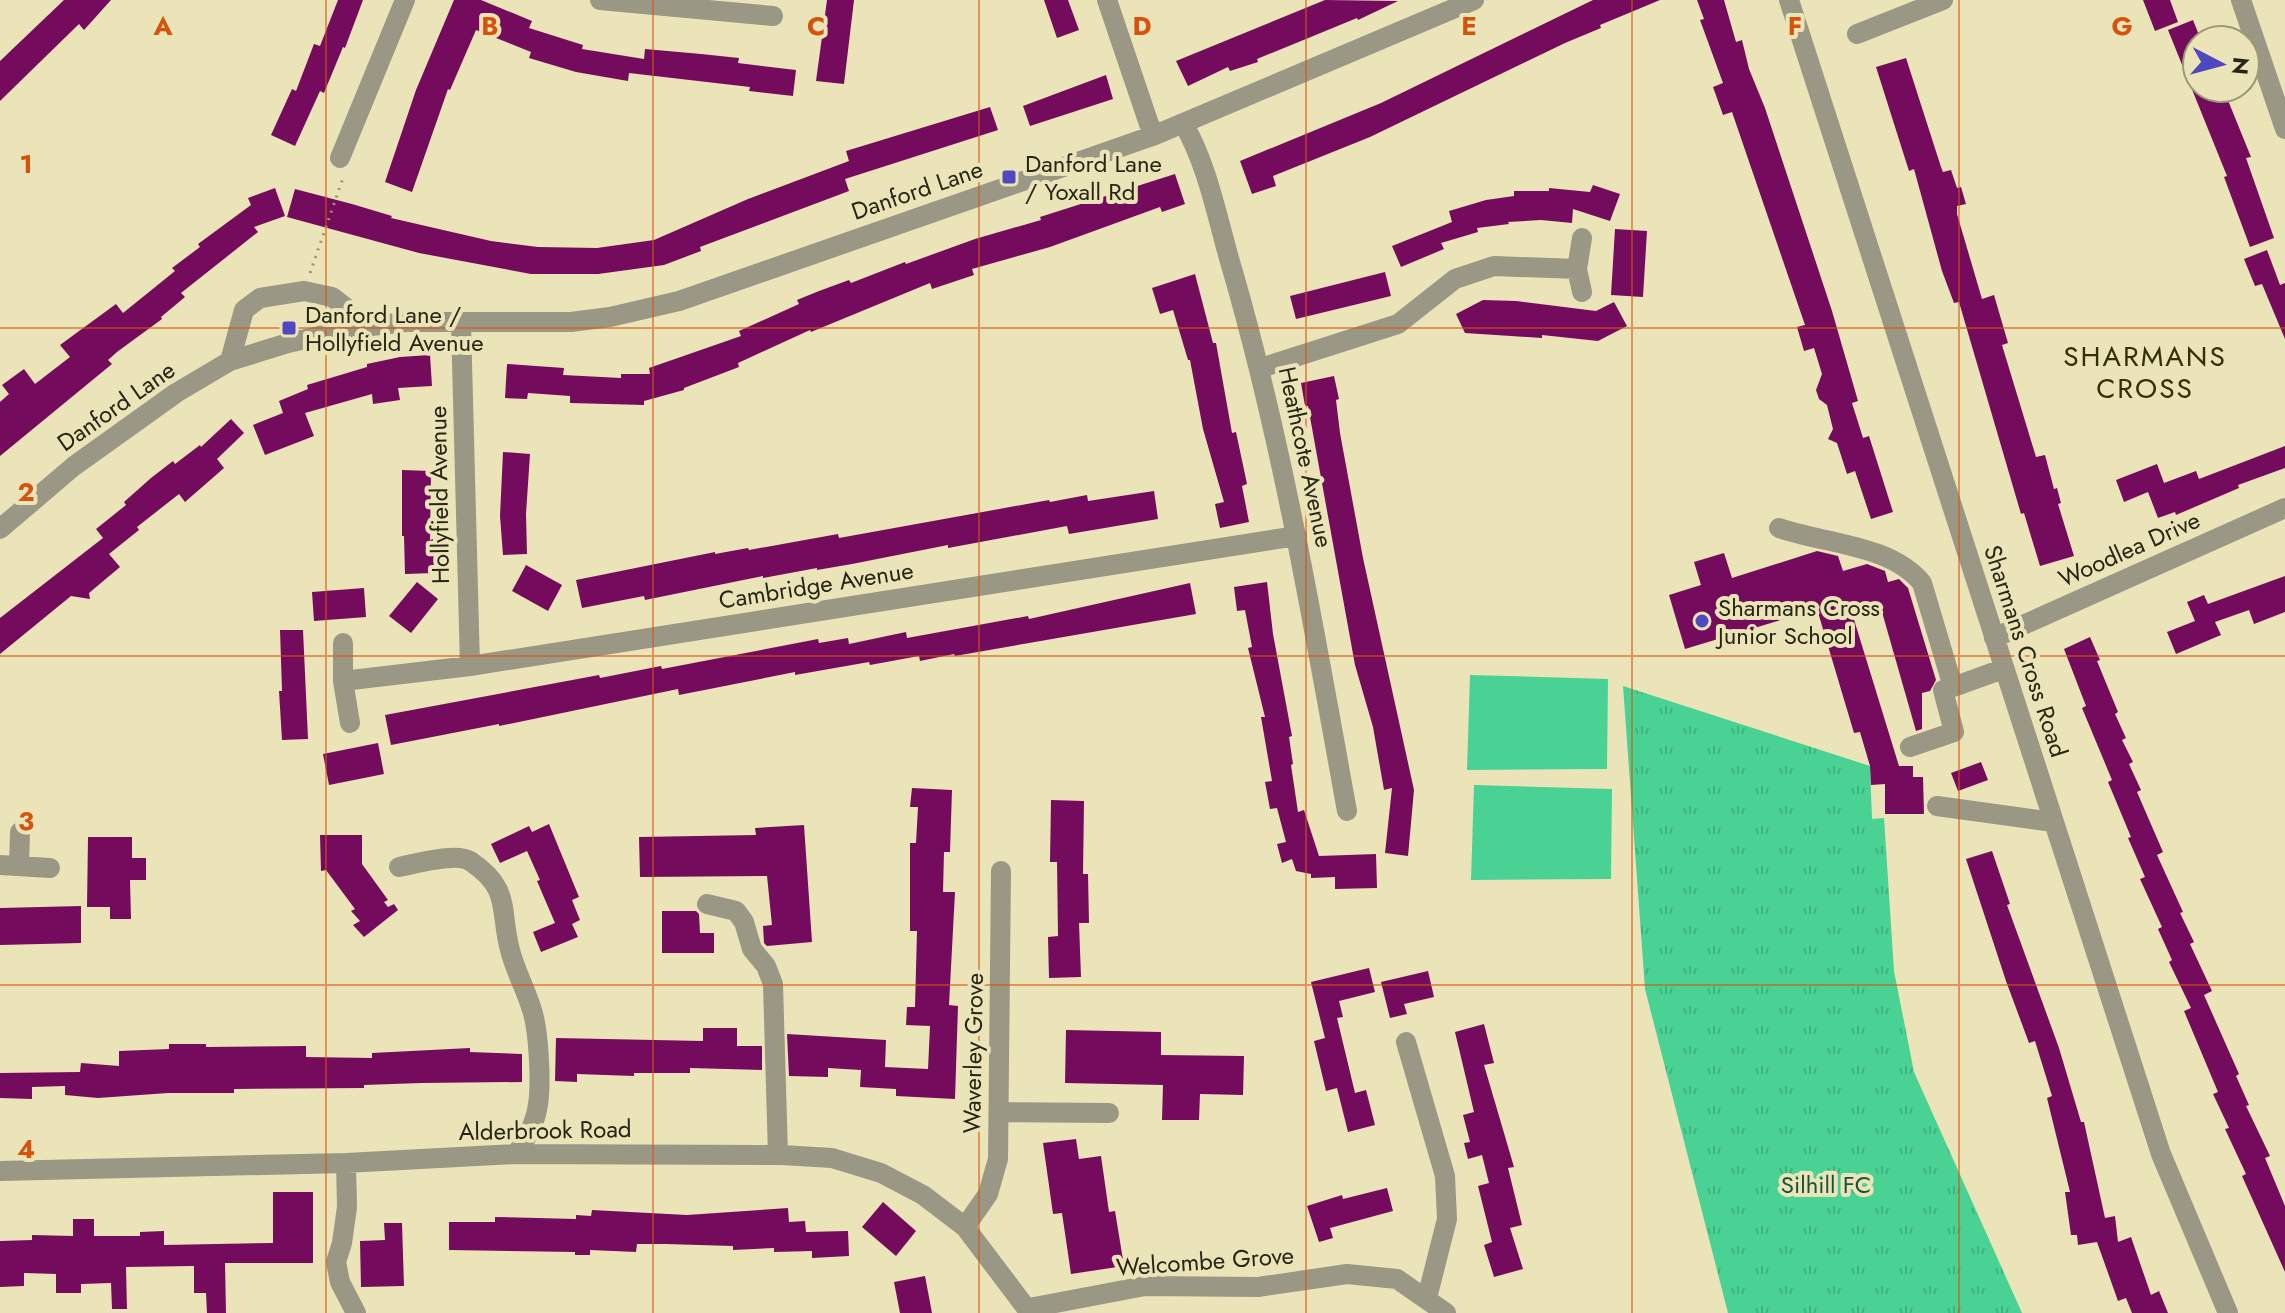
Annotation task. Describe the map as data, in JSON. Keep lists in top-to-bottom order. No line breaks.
{"streets":{"street":["Danford Lane","Heathcote Avenue","Hollyfield Avenue","Woodlea Drive","Cambridge Avenue","Sharmans Cross Road","Waverley Grove","Alderbrook Road","Welcombe Grove"]},"crossings":[["Danford Lane","Heathcote Avenue"],["Danford Lane","Hollyfield Avenue"],["Heathcote Avenue","Cambridge Avenue"],["Hollyfield Avenue","Cambridge Avenue"],["Woodlea Drive","Sharmans Cross Road"],["Waverley Grove","Alderbrook Road"],["Alderbrook Road","Welcombe Grove"]],"districts":["SHARMANS CROSS"],"parks":["Silhill FC"],"places":{"transit":["Danford Lane / Yoxall Rd","Danford Lane / Hollyfield Avenue"],"other":["Sharmans Cross Junior School"]},"north":"right","grid":{"columns":["A","B","C","D","E","F","G"],"rows":["1","2","3","4"]}}
